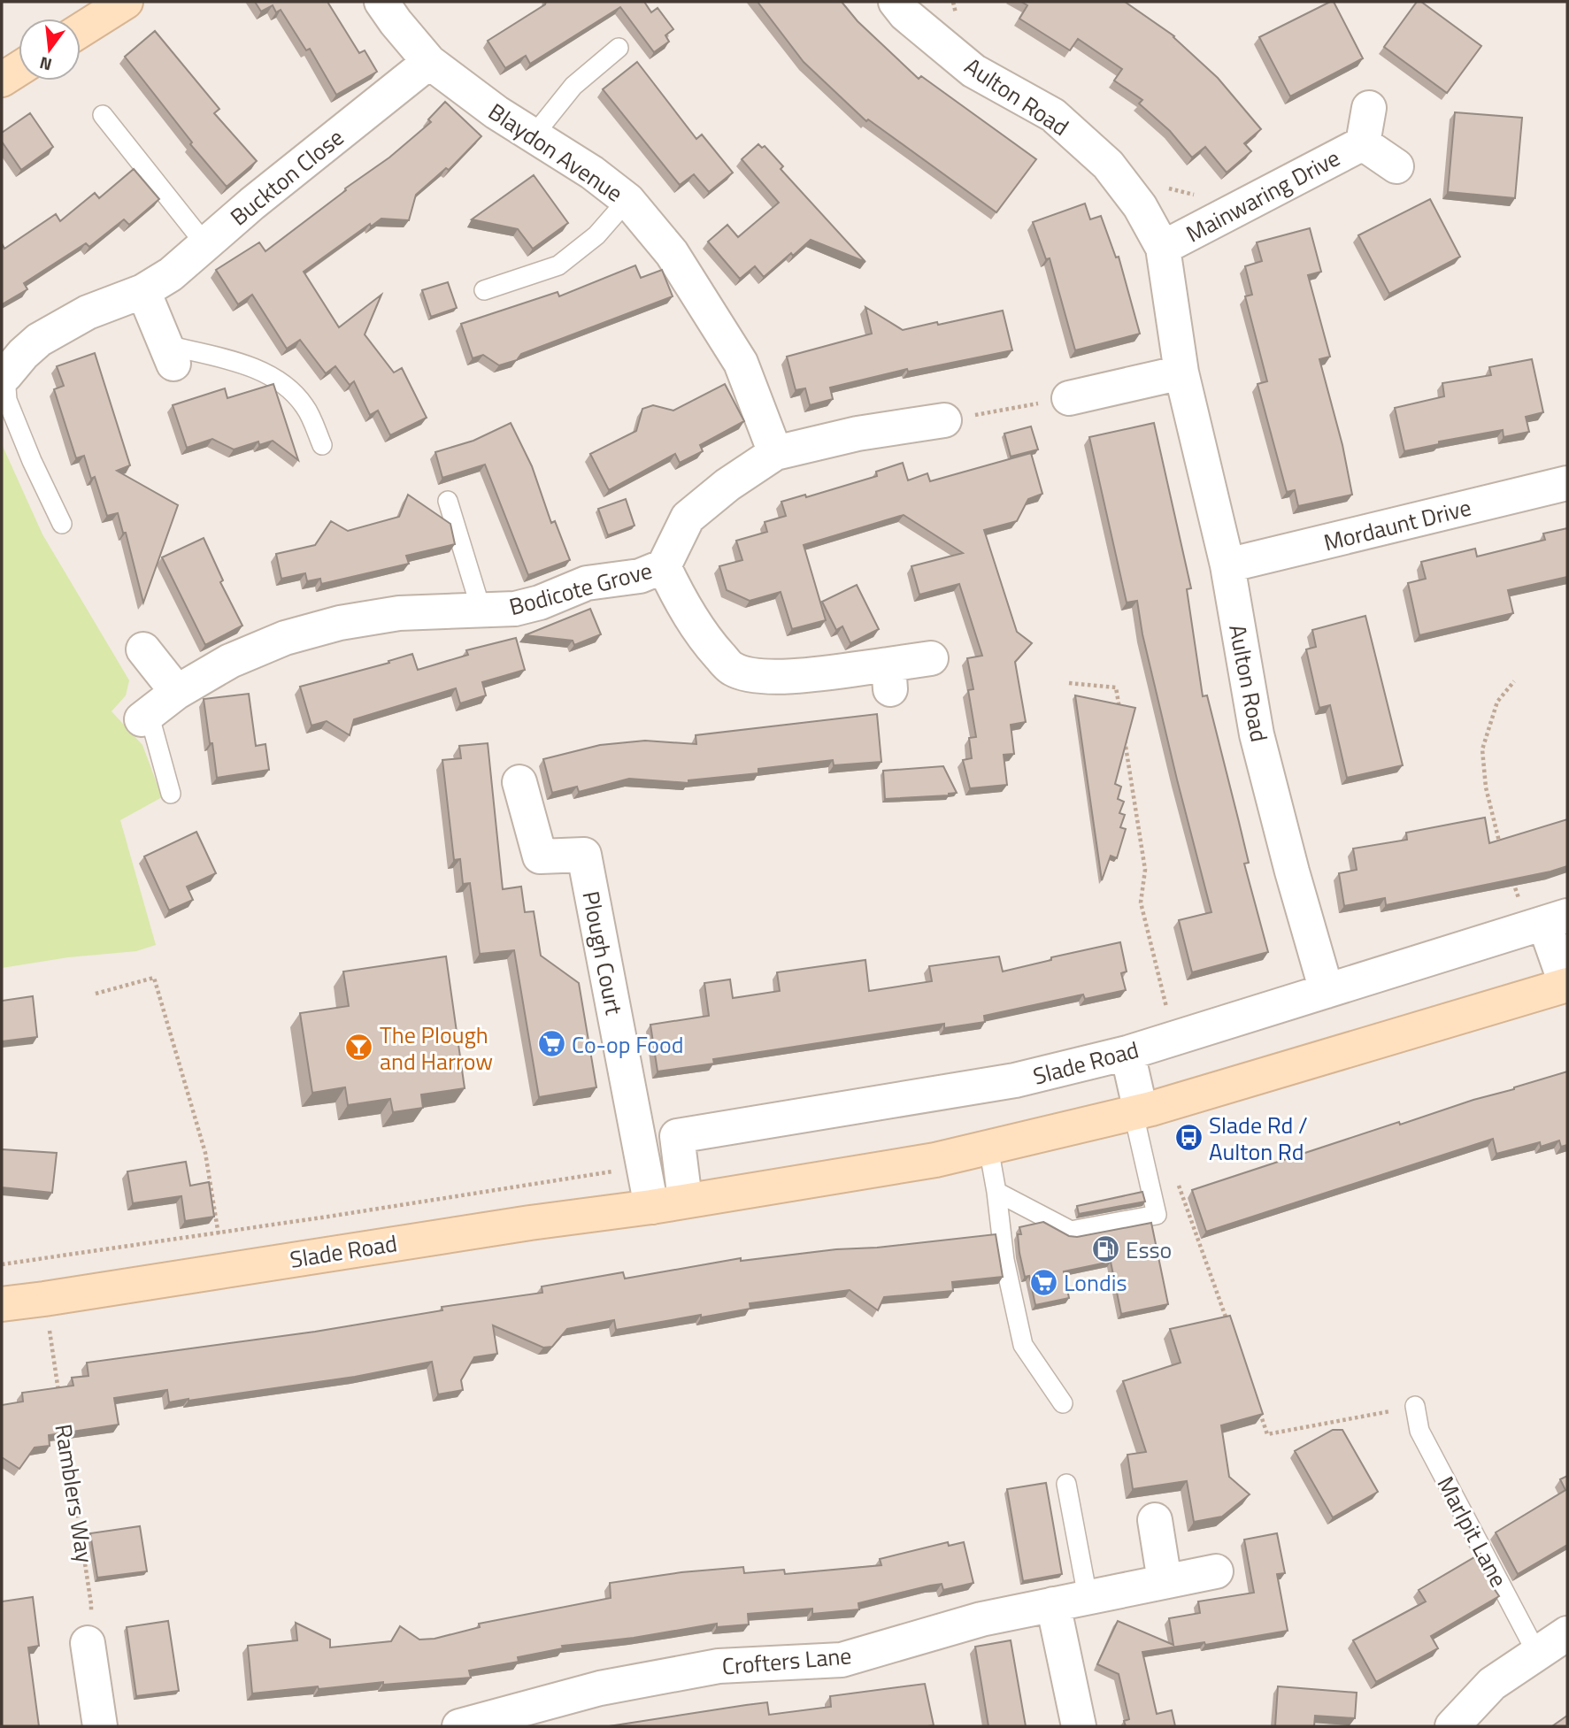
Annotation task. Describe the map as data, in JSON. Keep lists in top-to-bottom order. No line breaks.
{"streets":{"main road":["Slade Road"],"street":["Aulton Road","Blaydon Avenue","Buckton Close","Mainwaring Drive","Mordaunt Drive","Bodicote Grove","Plough Court","Crofters Lane"],"lane":["Marlpit Lane"],"path":["Ramblers Way"]},"crossings":[["Aulton Road","Mainwaring Drive"],["Aulton Road","Mordaunt Drive"],["Aulton Road","Slade Road"],["Blaydon Avenue","Buckton Close"],["Blaydon Avenue","Bodicote Grove"],["Plough Court","Slade Road"],["Slade Road","Ramblers Way"]],"places":{"supermarket":["Co-op Food","Londis"],"bar":["The Plough and Harrow"],"bus stop":["Slade Rd / Aulton Rd"],"fuel station":["Esso"]},"north":"bottom"}
